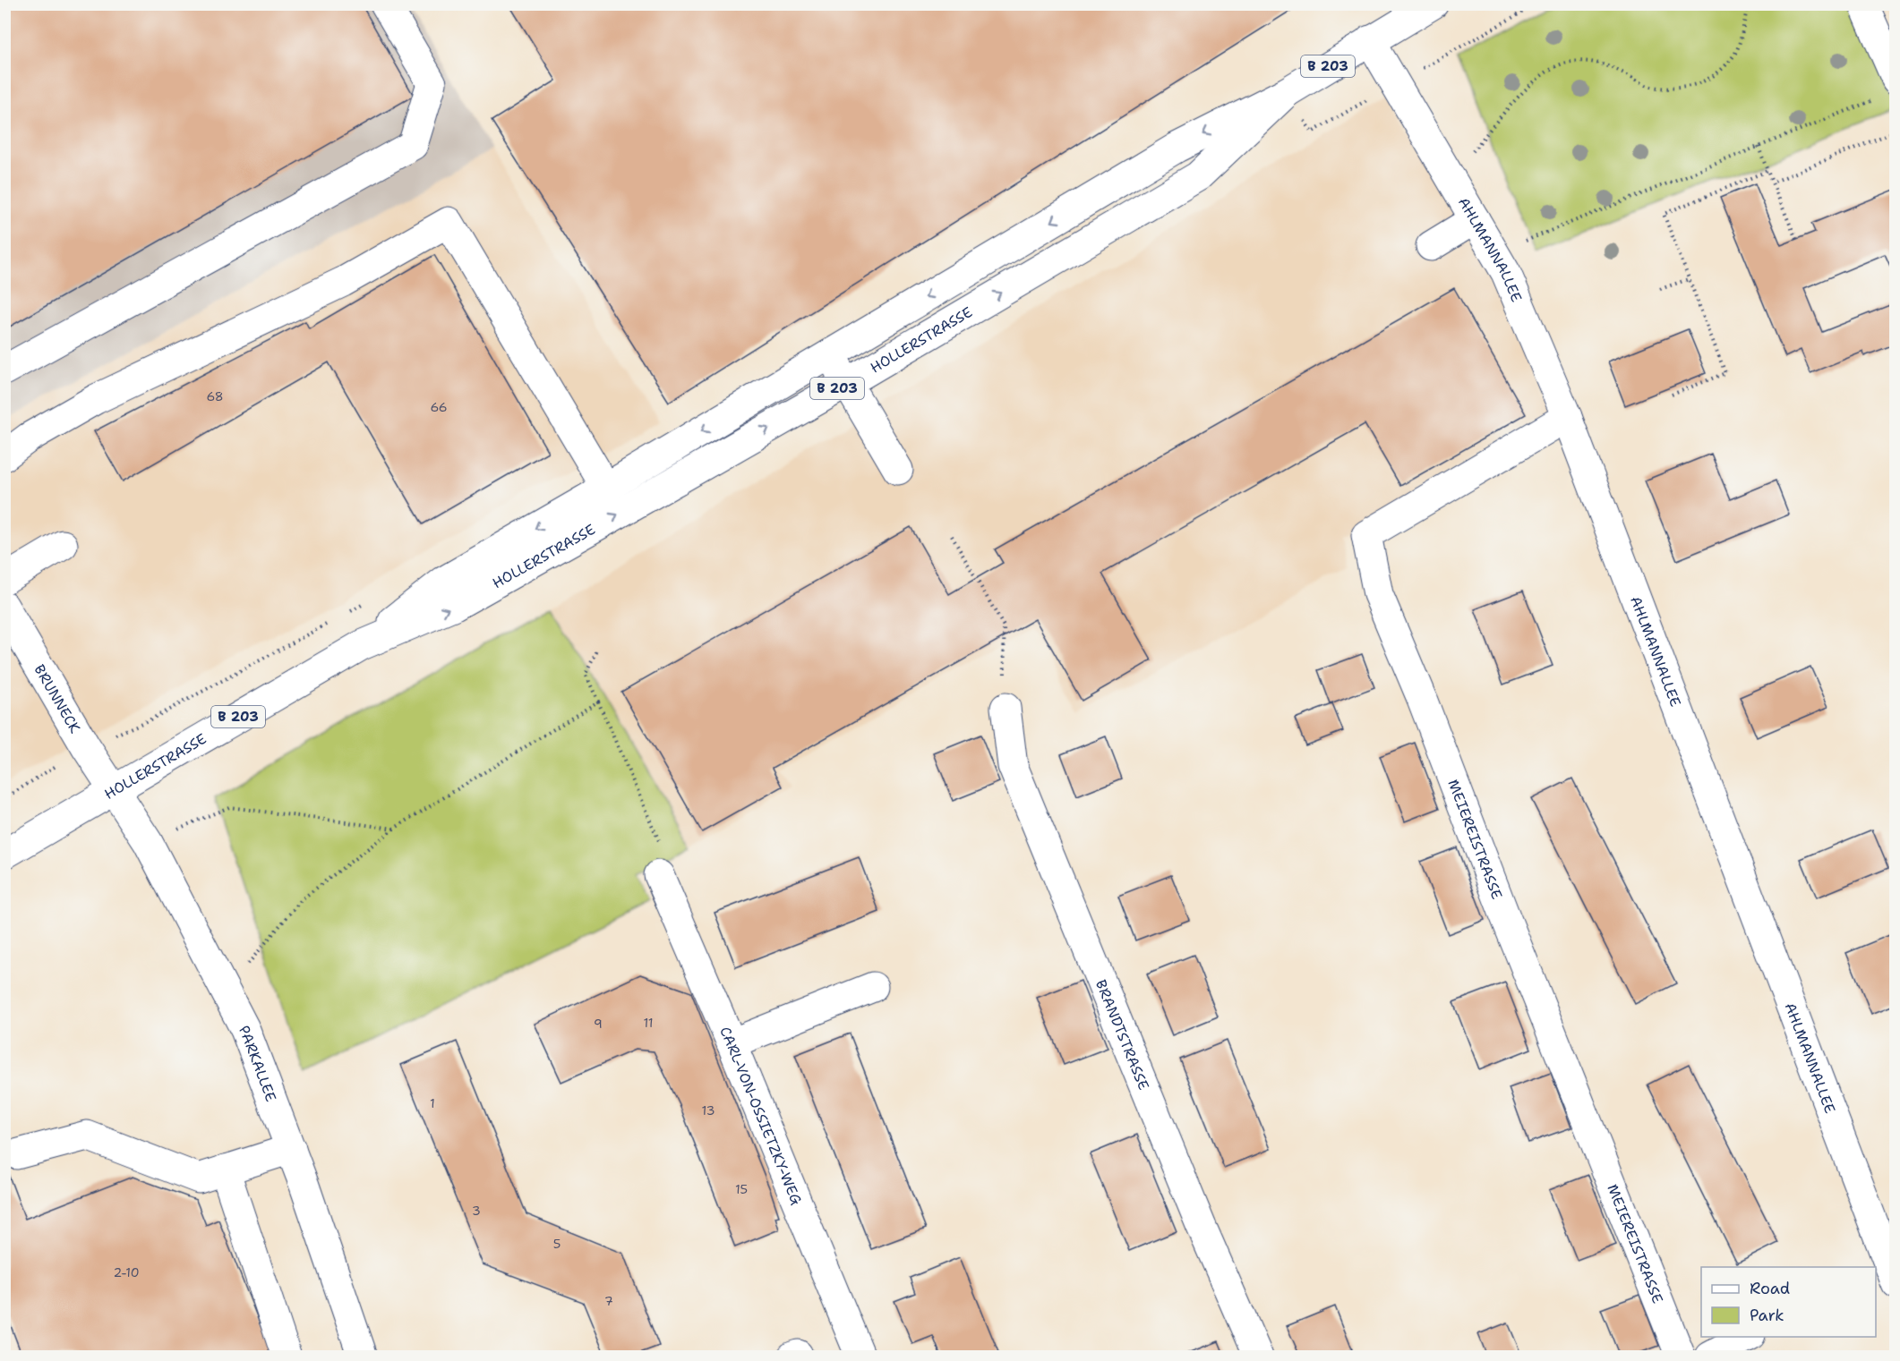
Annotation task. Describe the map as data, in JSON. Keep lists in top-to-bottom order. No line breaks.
{"streets":{"street":["B 203","AHLMANNALLEE","HOLLERSTRASSE","BRUNNECK","MEIEREISTRASSE","BRANDTSTRASSE","PARKALLEE","CARL-VON-OSSIETZKY-WEG"]},"crossings":[["AHLMANNALLEE","HOLLERSTRASSE"],["AHLMANNALLEE","MEIEREISTRASSE"],["HOLLERSTRASSE","BRUNNECK"],["HOLLERSTRASSE","PARKALLEE"],["BRUNNECK","PARKALLEE"]],"house_numbers":["68","66","11","9","1","13","15","3","5","2-10","7"],"legend":["Road","Park"]}
